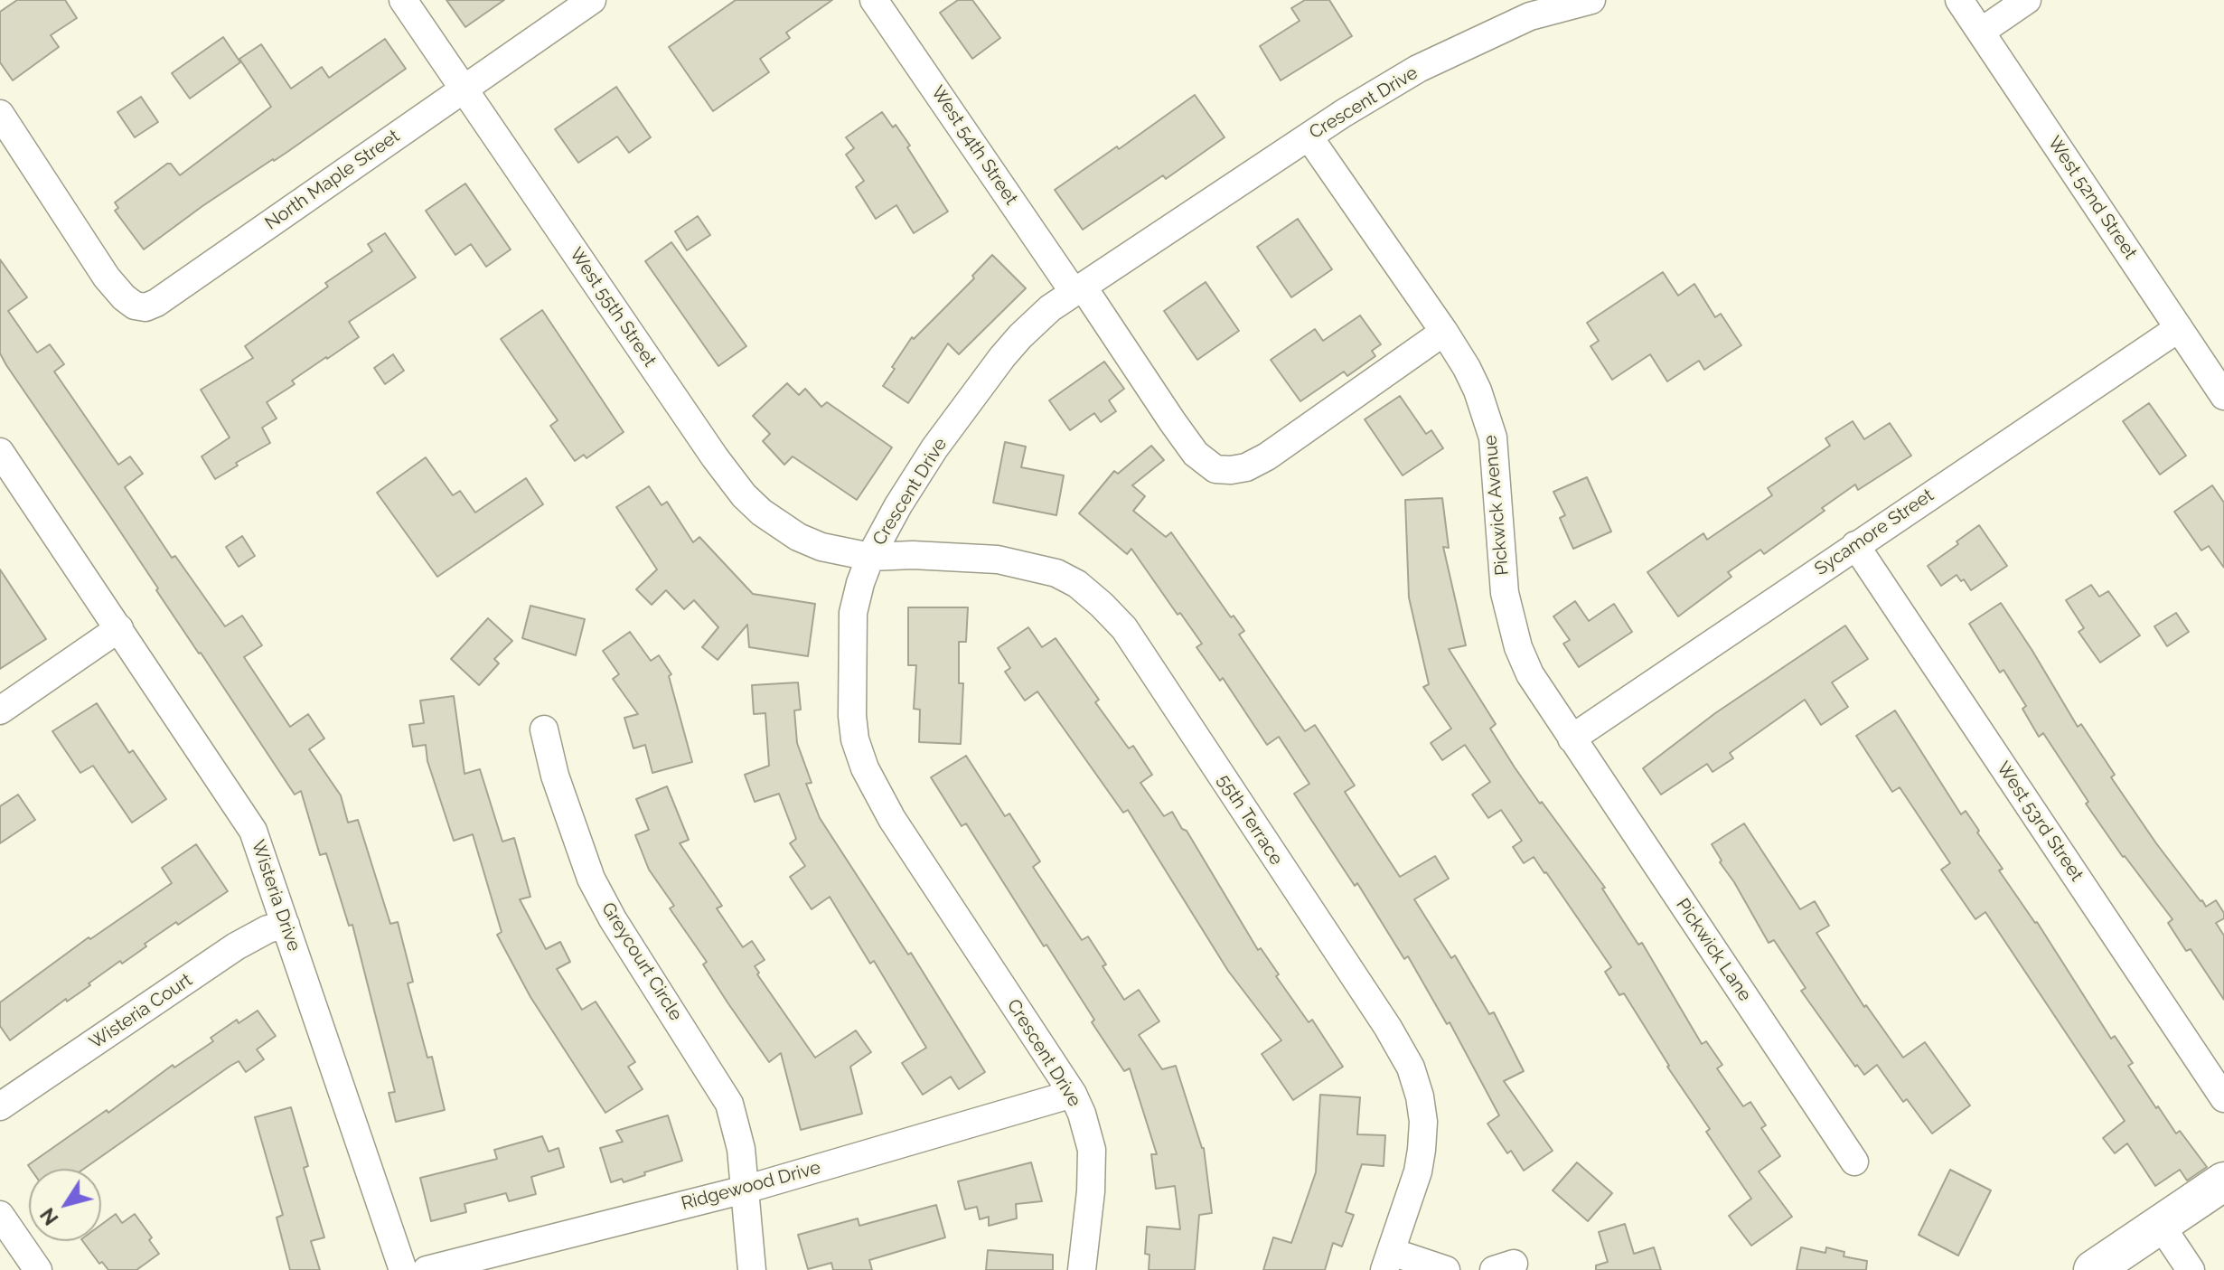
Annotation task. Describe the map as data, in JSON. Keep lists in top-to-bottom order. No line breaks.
{"streets":{"street":["Crescent Drive","West 54th Street","North Maple Street","West 52nd Street","West 55th Street","Pickwick Avenue","Sycamore Street","55th Terrace","West 53rd Street","Wisteria Drive","Pickwick Lane","Greycourt Circle","Wisteria Court","Ridgewood Drive"]},"crossings":[["Crescent Drive","West 54th Street"],["Crescent Drive","West 55th Street"],["Crescent Drive","Pickwick Avenue"],["Crescent Drive","55th Terrace"],["Crescent Drive","Ridgewood Drive"],["West 54th Street","Pickwick Avenue"],["North Maple Street","West 55th Street"],["West 52nd Street","Sycamore Street"],["West 55th Street","55th Terrace"],["Pickwick Avenue","Sycamore Street"],["Pickwick Avenue","Pickwick Lane"],["Sycamore Street","West 53rd Street"],["Sycamore Street","Pickwick Lane"],["Wisteria Drive","Wisteria Court"],["Greycourt Circle","Ridgewood Drive"]],"north":"bottom left"}
